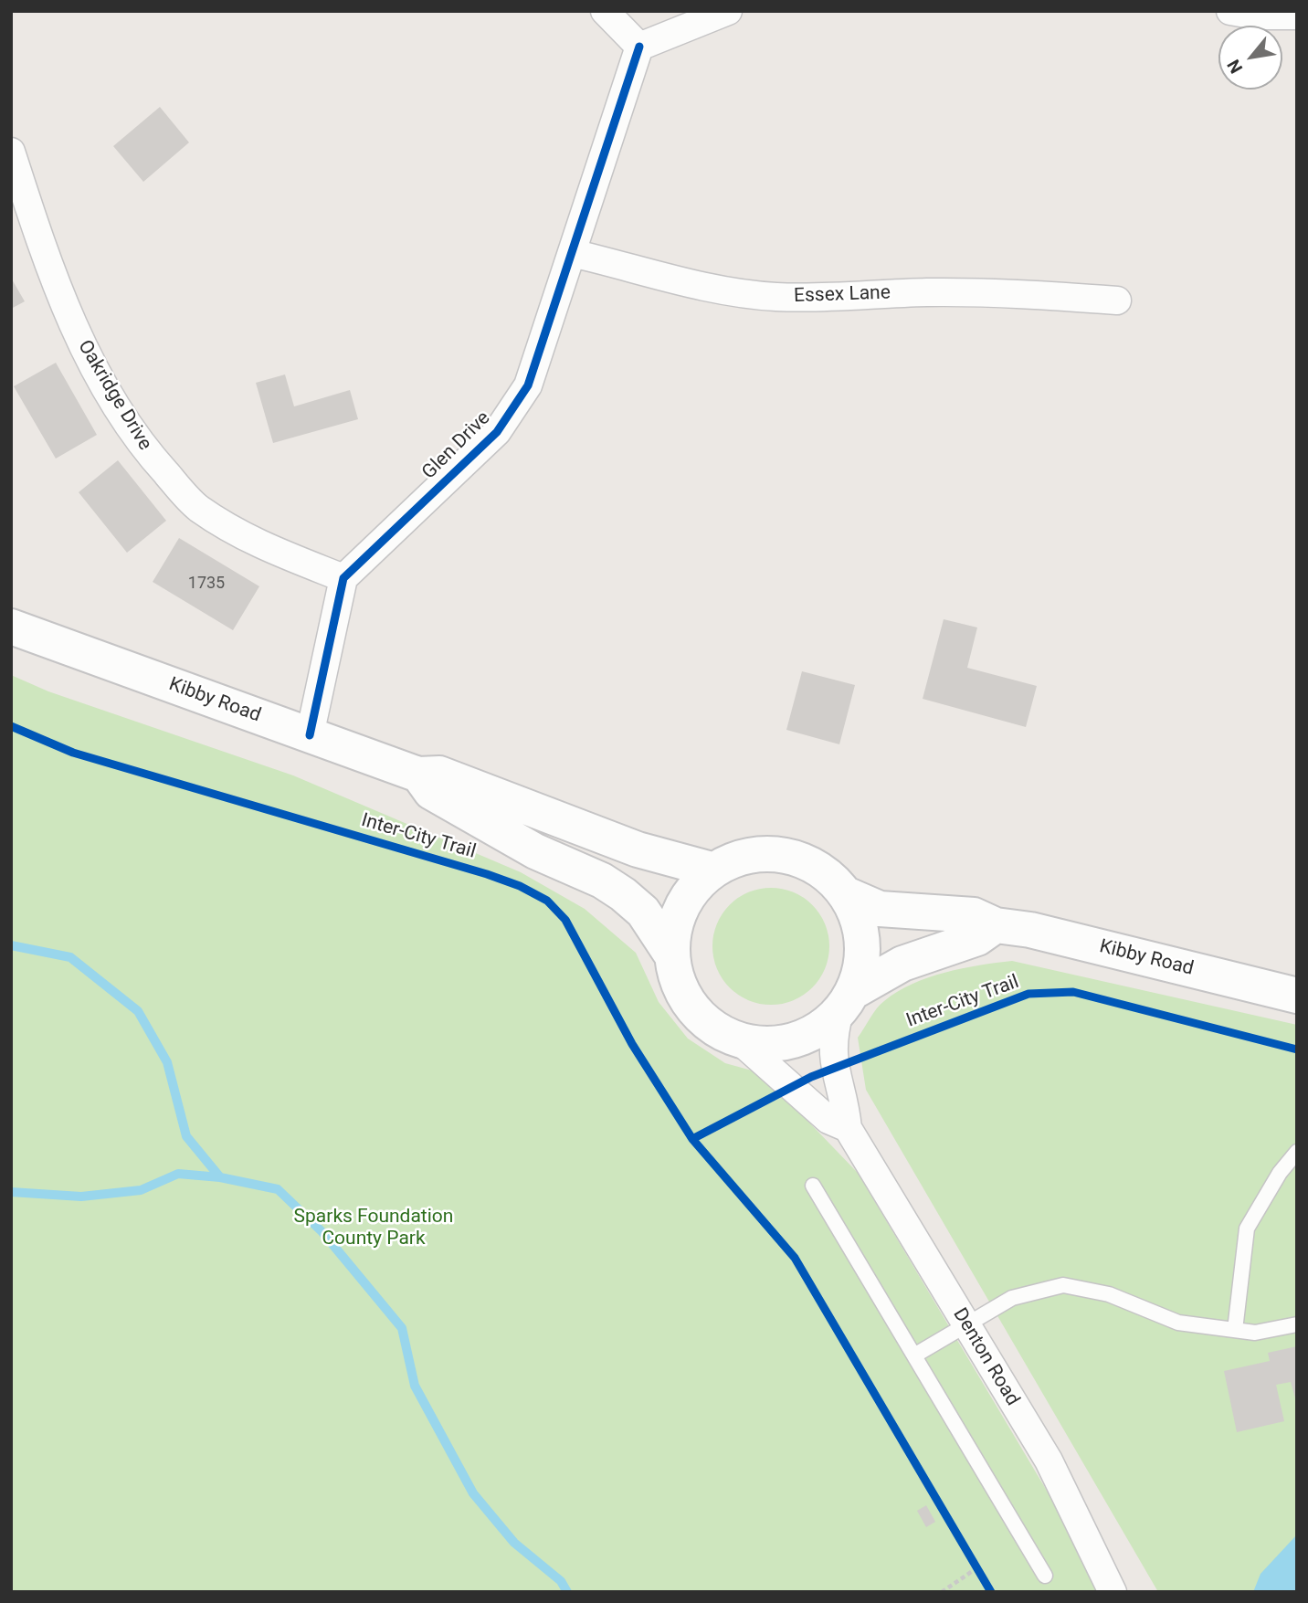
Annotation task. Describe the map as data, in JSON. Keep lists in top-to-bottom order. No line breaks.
{"streets":{"main road":["Kibby Road"],"street":["Essex Lane","Oakridge Drive","Glen Drive","Denton Road"],"cycle path":["Inter-City Trail"]},"crossings":[["Essex Lane","Glen Drive"],["Oakridge Drive","Glen Drive"],["Kibby Road","Denton Road"]],"parks":["Sparks Foundation County Park"],"house_numbers":["1735"],"north":"bottom left"}
